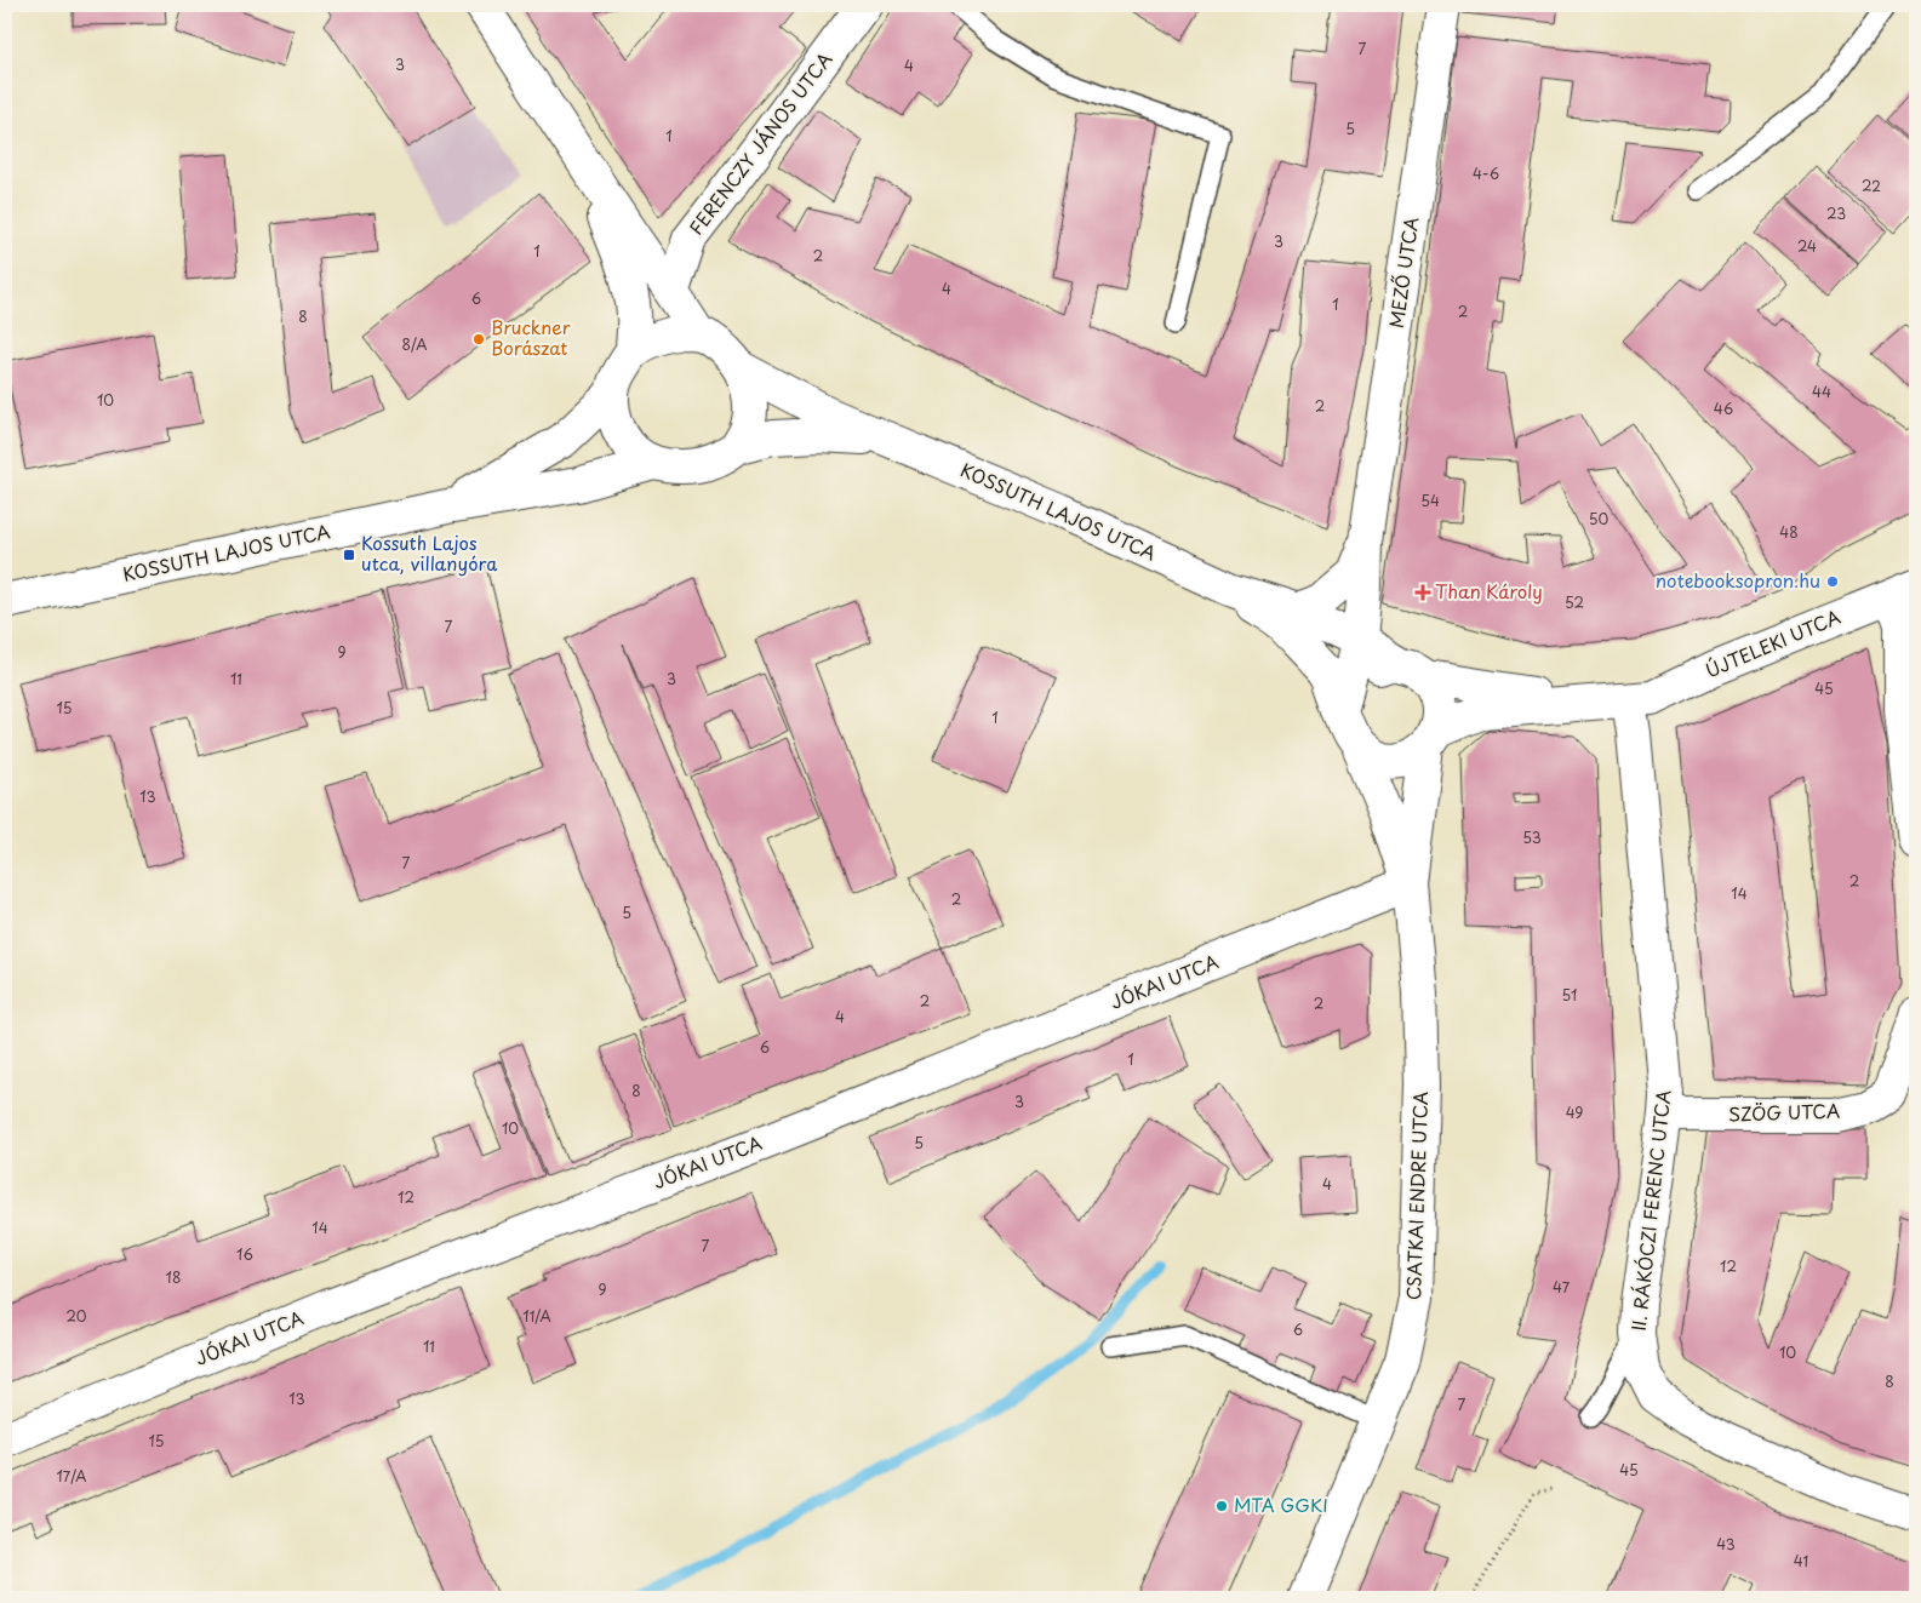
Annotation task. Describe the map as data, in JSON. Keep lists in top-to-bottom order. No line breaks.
{"streets":{"street":["FERENCZY JÁNOS UTCA","MEZŐ UTCA","KOSSUTH LAJOS UTCA","ÚJTELEKI UTCA","JÓKAI UTCA","SZÖG UTCA","CSATKAI ENDRE UTCA","II. RÁKÓCZI FERENC UTCA"]},"crossings":[["MEZŐ UTCA","KOSSUTH LAJOS UTCA"],["MEZŐ UTCA","ÚJTELEKI UTCA"],["MEZŐ UTCA","CSATKAI ENDRE UTCA"],["KOSSUTH LAJOS UTCA","ÚJTELEKI UTCA"],["KOSSUTH LAJOS UTCA","CSATKAI ENDRE UTCA"],["ÚJTELEKI UTCA","CSATKAI ENDRE UTCA"],["ÚJTELEKI UTCA","II. RÁKÓCZI FERENC UTCA"],["JÓKAI UTCA","CSATKAI ENDRE UTCA"],["SZÖG UTCA","II. RÁKÓCZI FERENC UTCA"]],"places":{"other":["Bruckner Borászat","notebooksopron.hu","MTA GGKI"],"transit":["Kossuth Lajos utca, villanyóra"],"health":["Than Károly"]},"house_numbers":["7","3","4","5","1","4-6","22","23","3","24","1","2","4","6","1","2","8","8/A","44","10","2","46","54","50","48","52","7","9","11","3","45","15","1","13","53","7","2","14","2","5","51","2","2","4","6","1","8","3","49","10","5","4","12","14","7","16","12","18","47","9","20","11/A","6","11","10","8","13","7","15","45","17/A","43","41"]}
